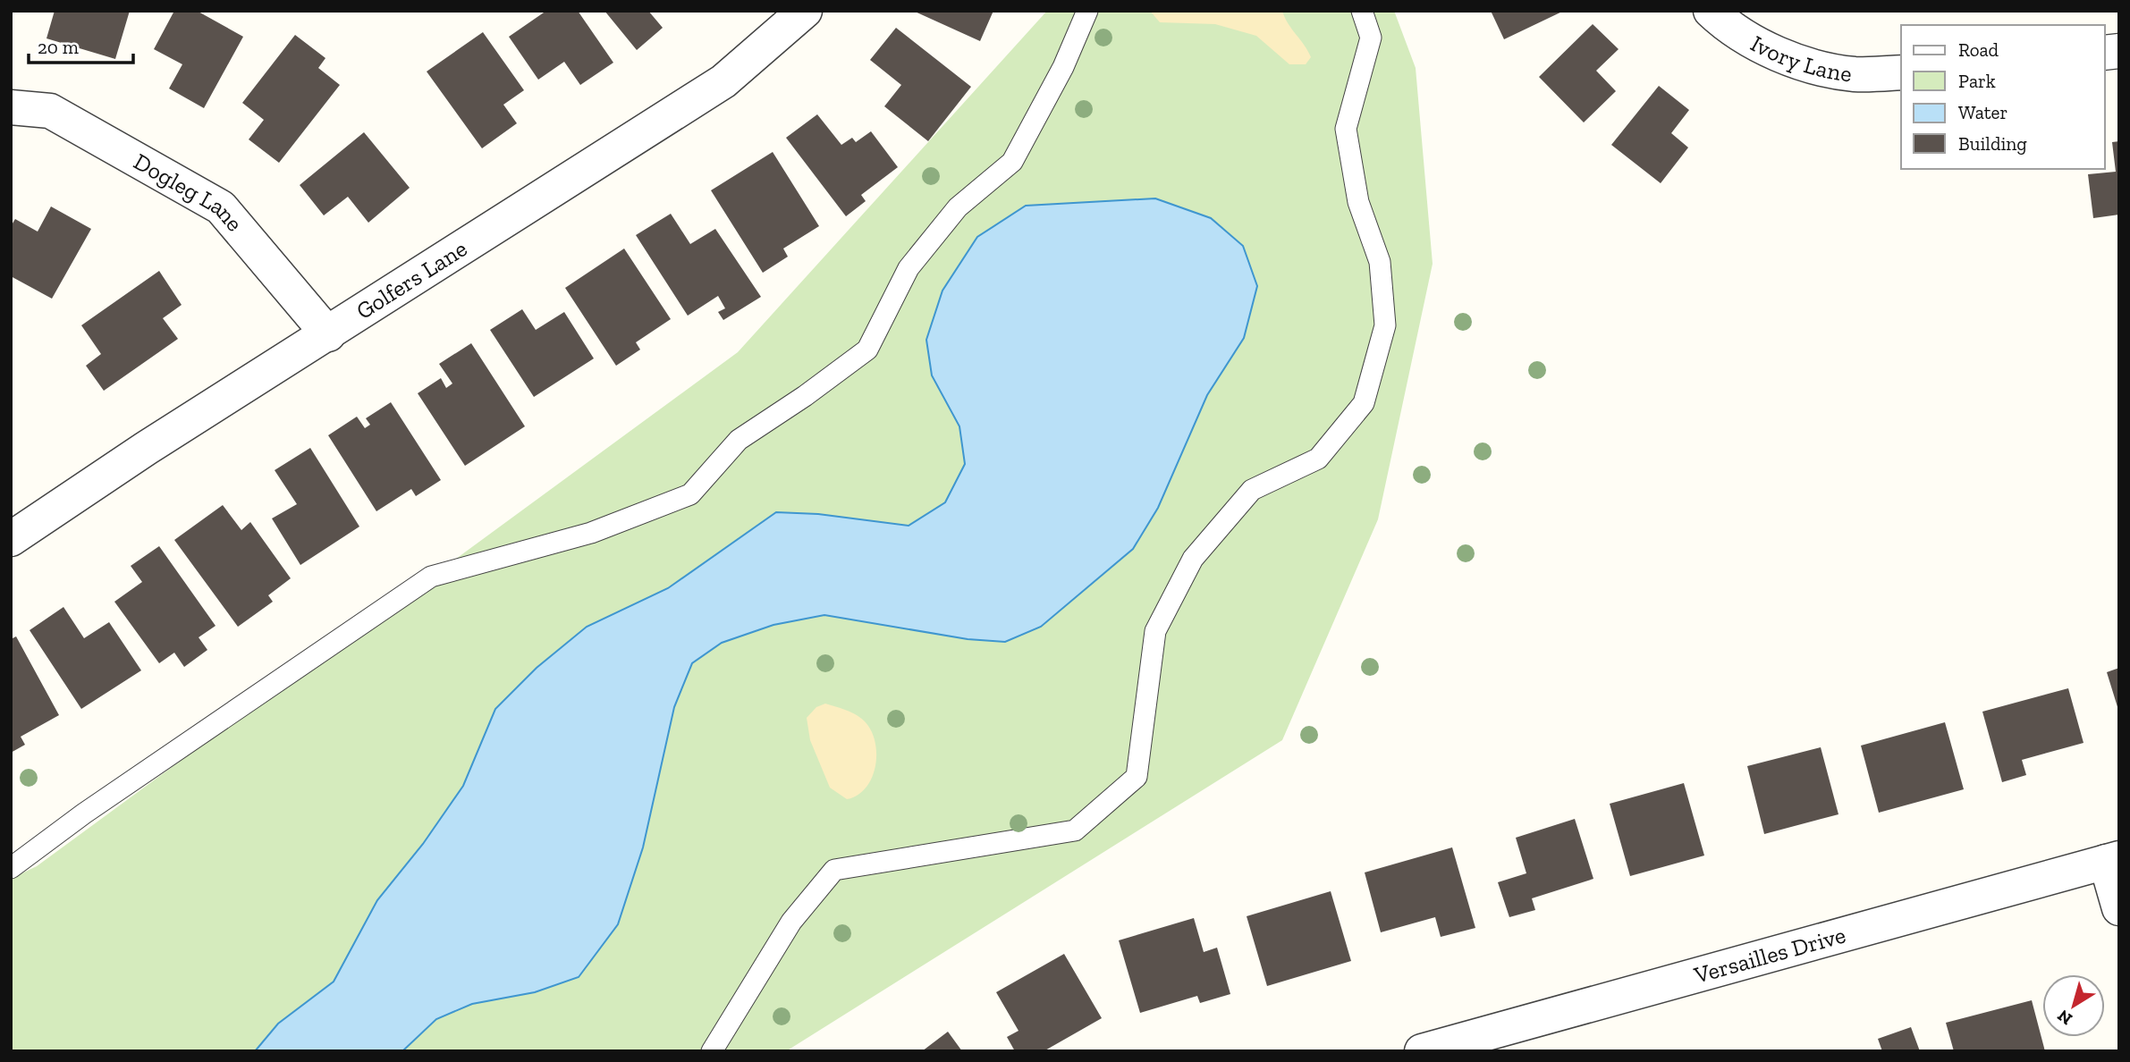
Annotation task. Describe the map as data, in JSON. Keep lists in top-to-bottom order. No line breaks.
{"streets":{"street":["Ivory Lane","Dogleg Lane","Golfers Lane","Versailles Drive"]},"crossings":[["Dogleg Lane","Golfers Lane"]],"legend":["Road","Park","Water","Building"],"scale_bar":"20 m","north":"bottom left"}
